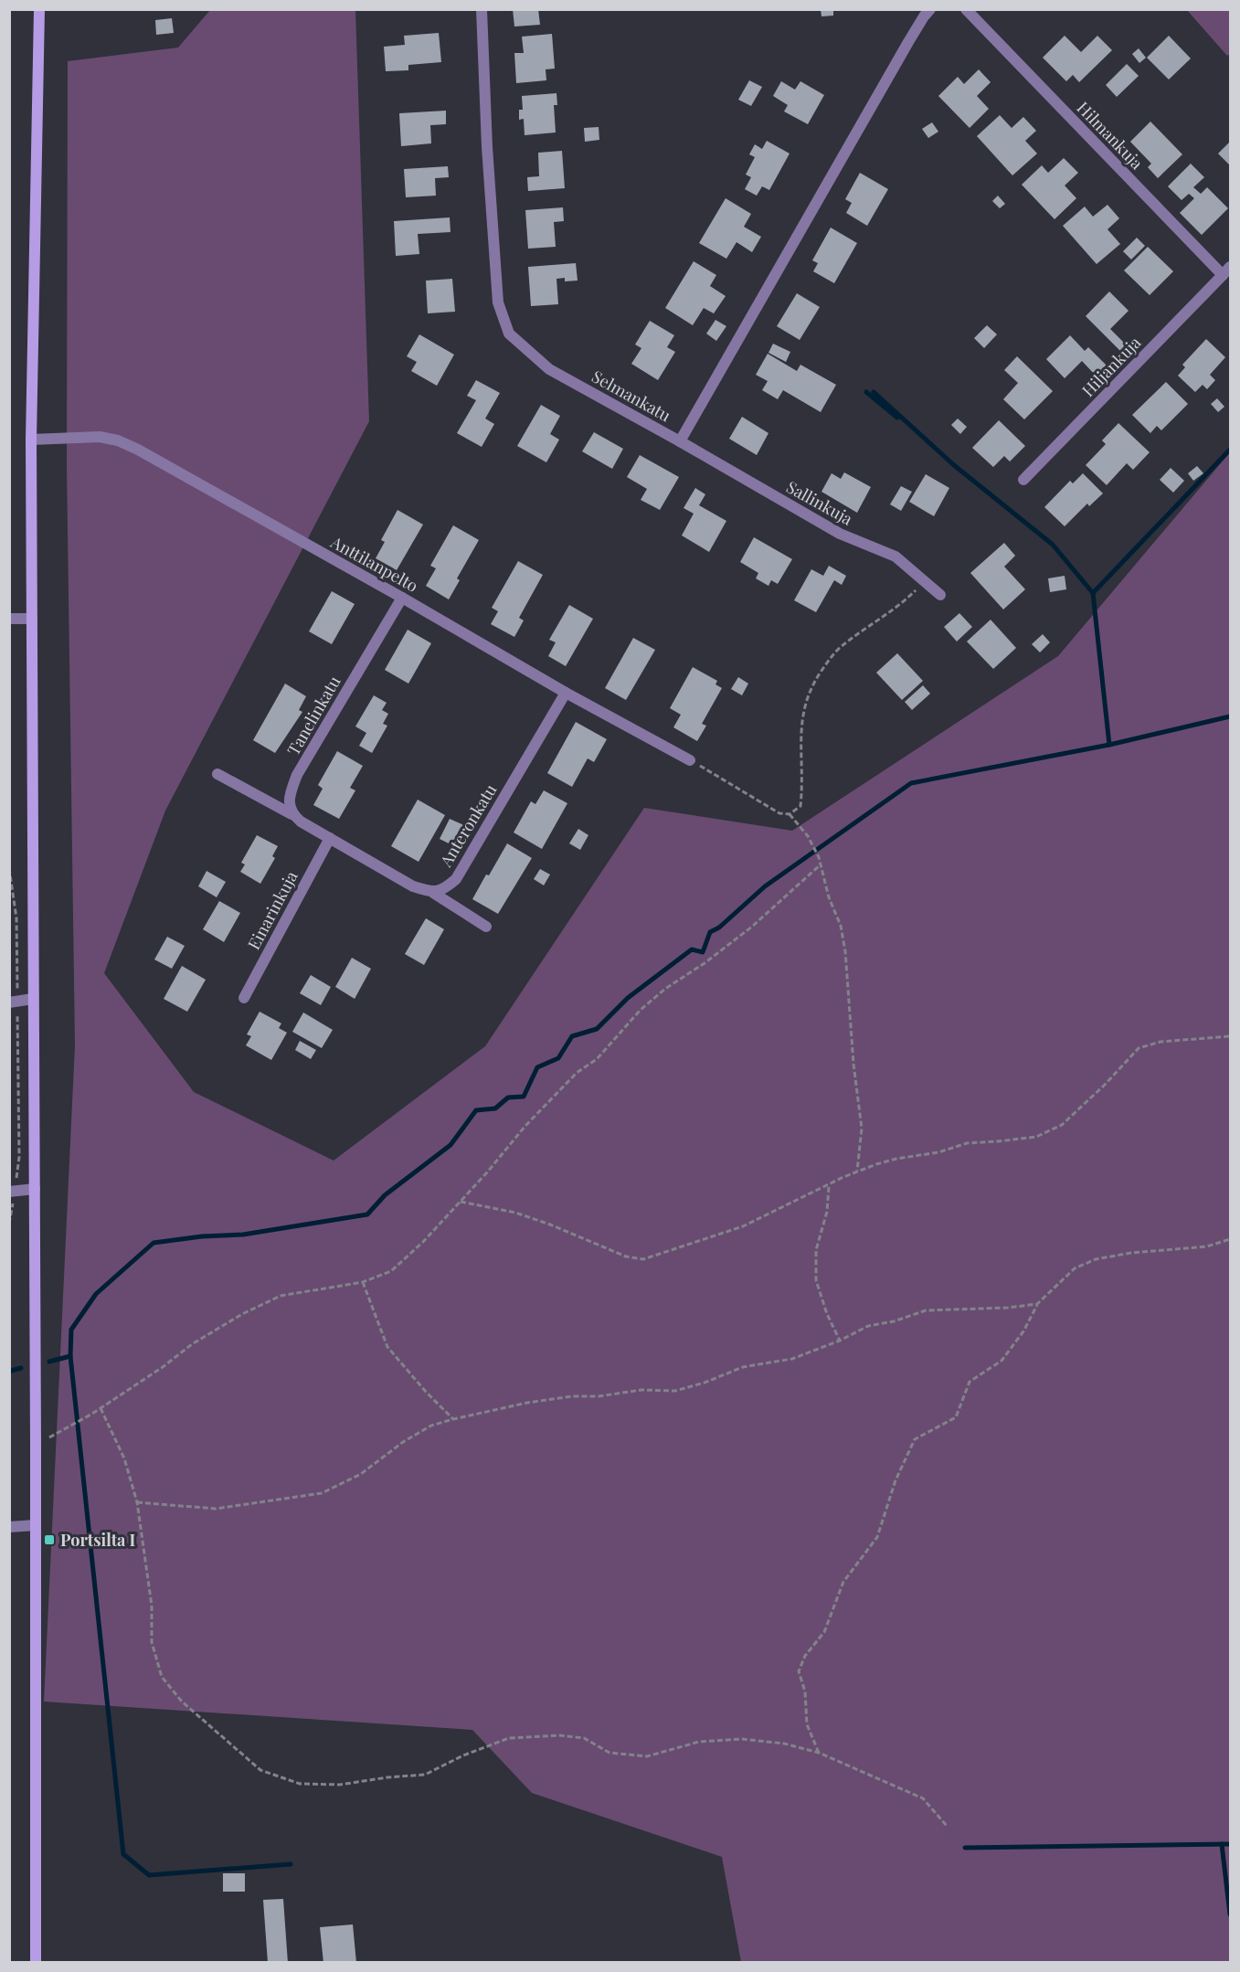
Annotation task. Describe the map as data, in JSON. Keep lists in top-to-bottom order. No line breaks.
{"streets":{"street":["Hilmankuja","Hiljankuja","Selmankatu","Sallinkuja","Anttilanpelto","Tanelinkatu","Anteronkatu","Einarinkuja"]},"crossings":[["Hilmankuja","Hiljankuja"],["Selmankatu","Sallinkuja"],["Anttilanpelto","Tanelinkatu"],["Anttilanpelto","Anteronkatu"]],"places":{"transit":["Portsilta I"]}}
